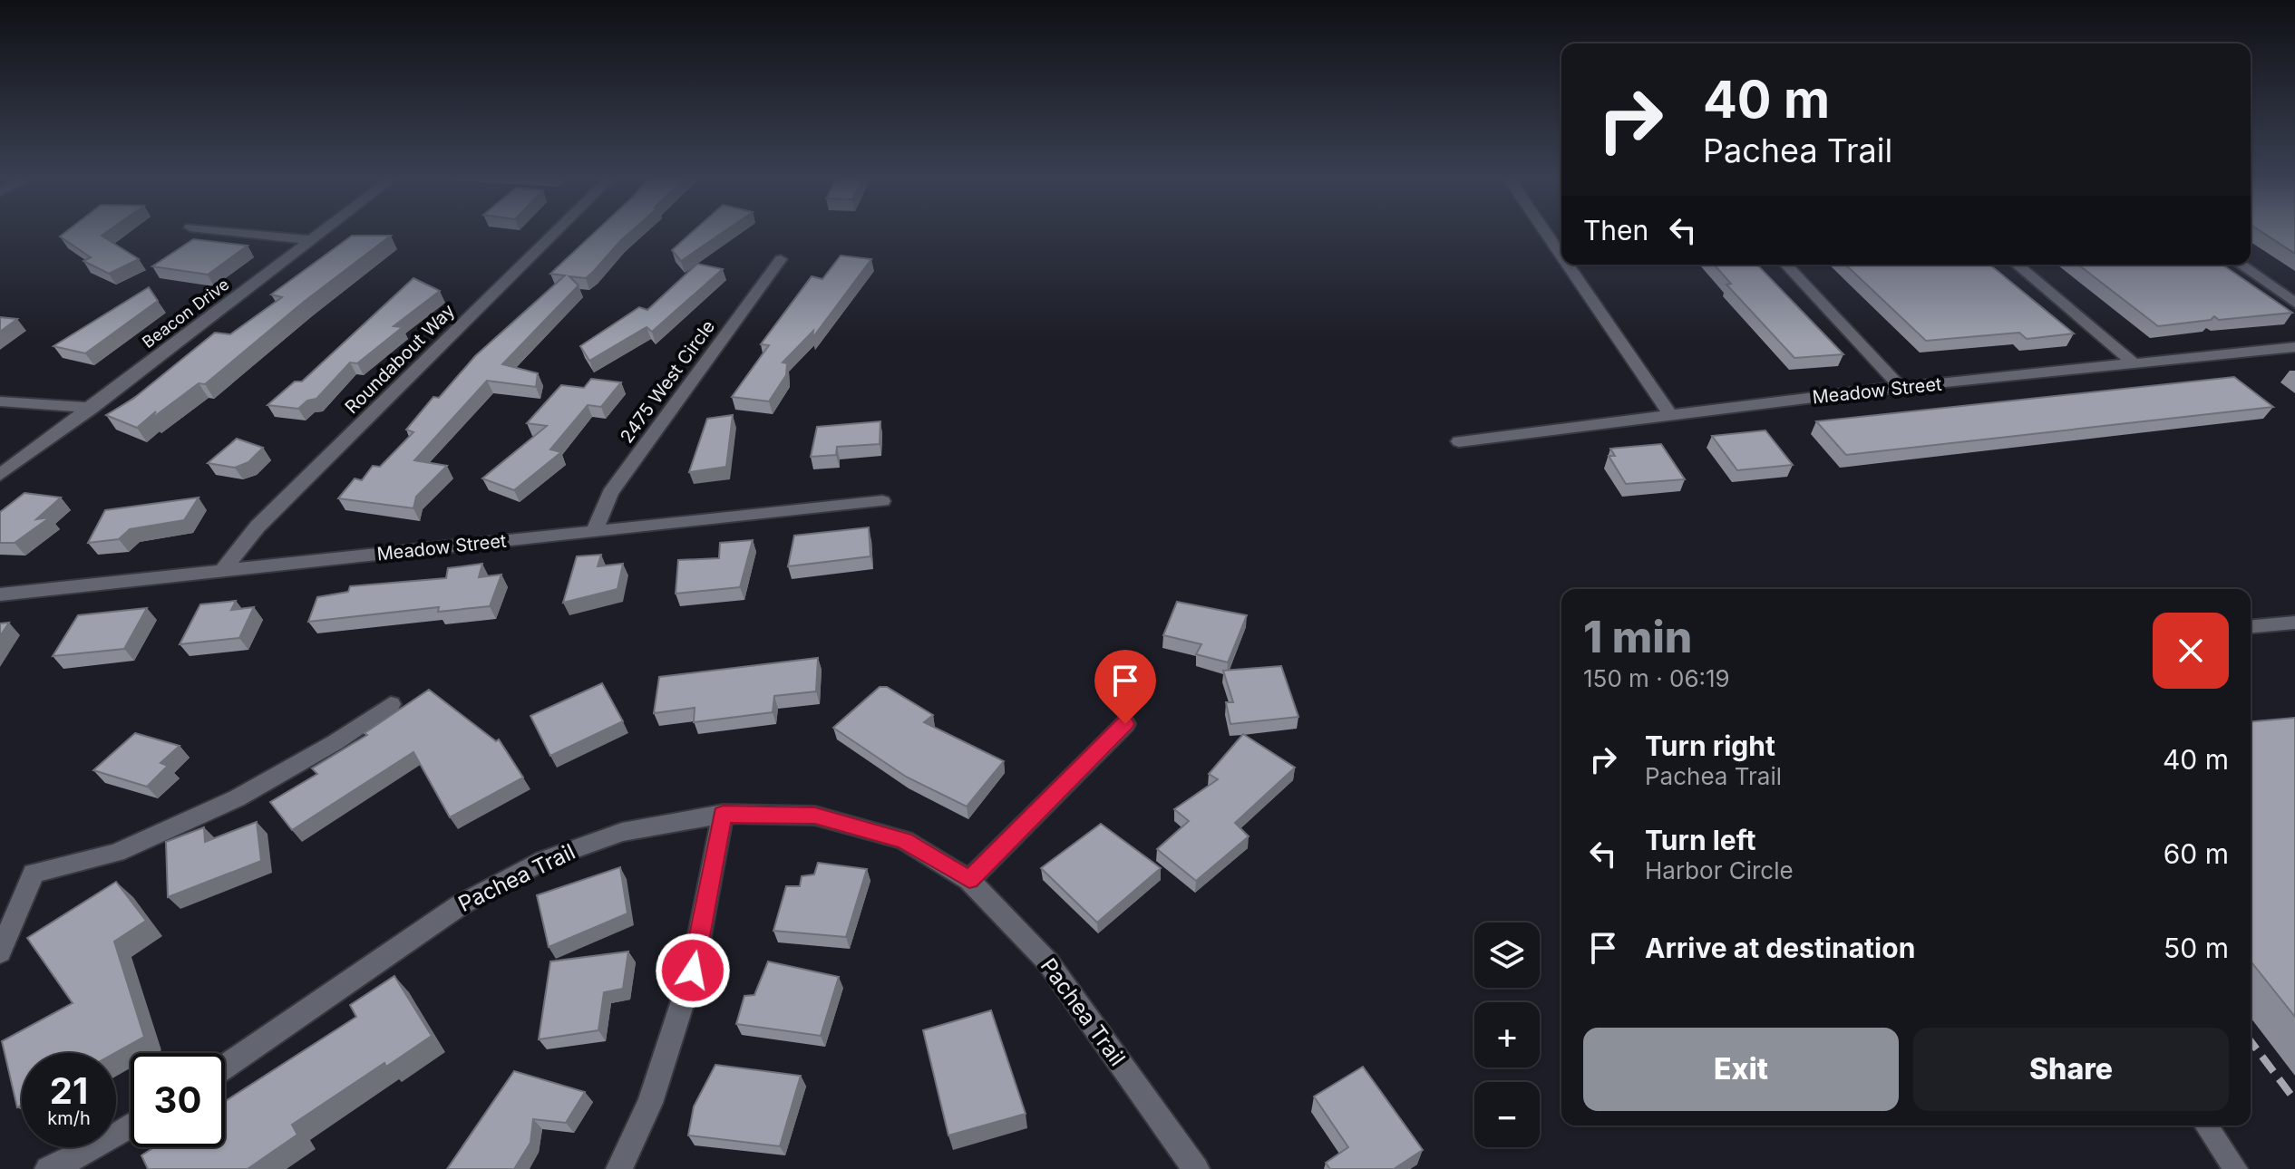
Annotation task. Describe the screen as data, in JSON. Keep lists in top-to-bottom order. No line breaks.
{"streets":{"street":["Beacon Drive","Roundabout Way","2475 West Circle","Meadow Street","Pachea Trail"]},"crossings":[["Roundabout Way","Meadow Street"],["2475 West Circle","Meadow Street"]],"page":{"turn":["40 m","Pachea Trail"],"then":"Then","heading":["1 min","150 m · 06:19"],"list":[{"name":"Turn right","note":"Pachea Trail","value":"40 m"},{"name":"Turn left","note":"Harbor Circle","value":"60 m"},{"name":"Arrive at destination","value":"50 m"}],"map_buttons":["+","−"],"buttons":["Exit","Share"],"speed":"21 km/h","limit":"30"}}
